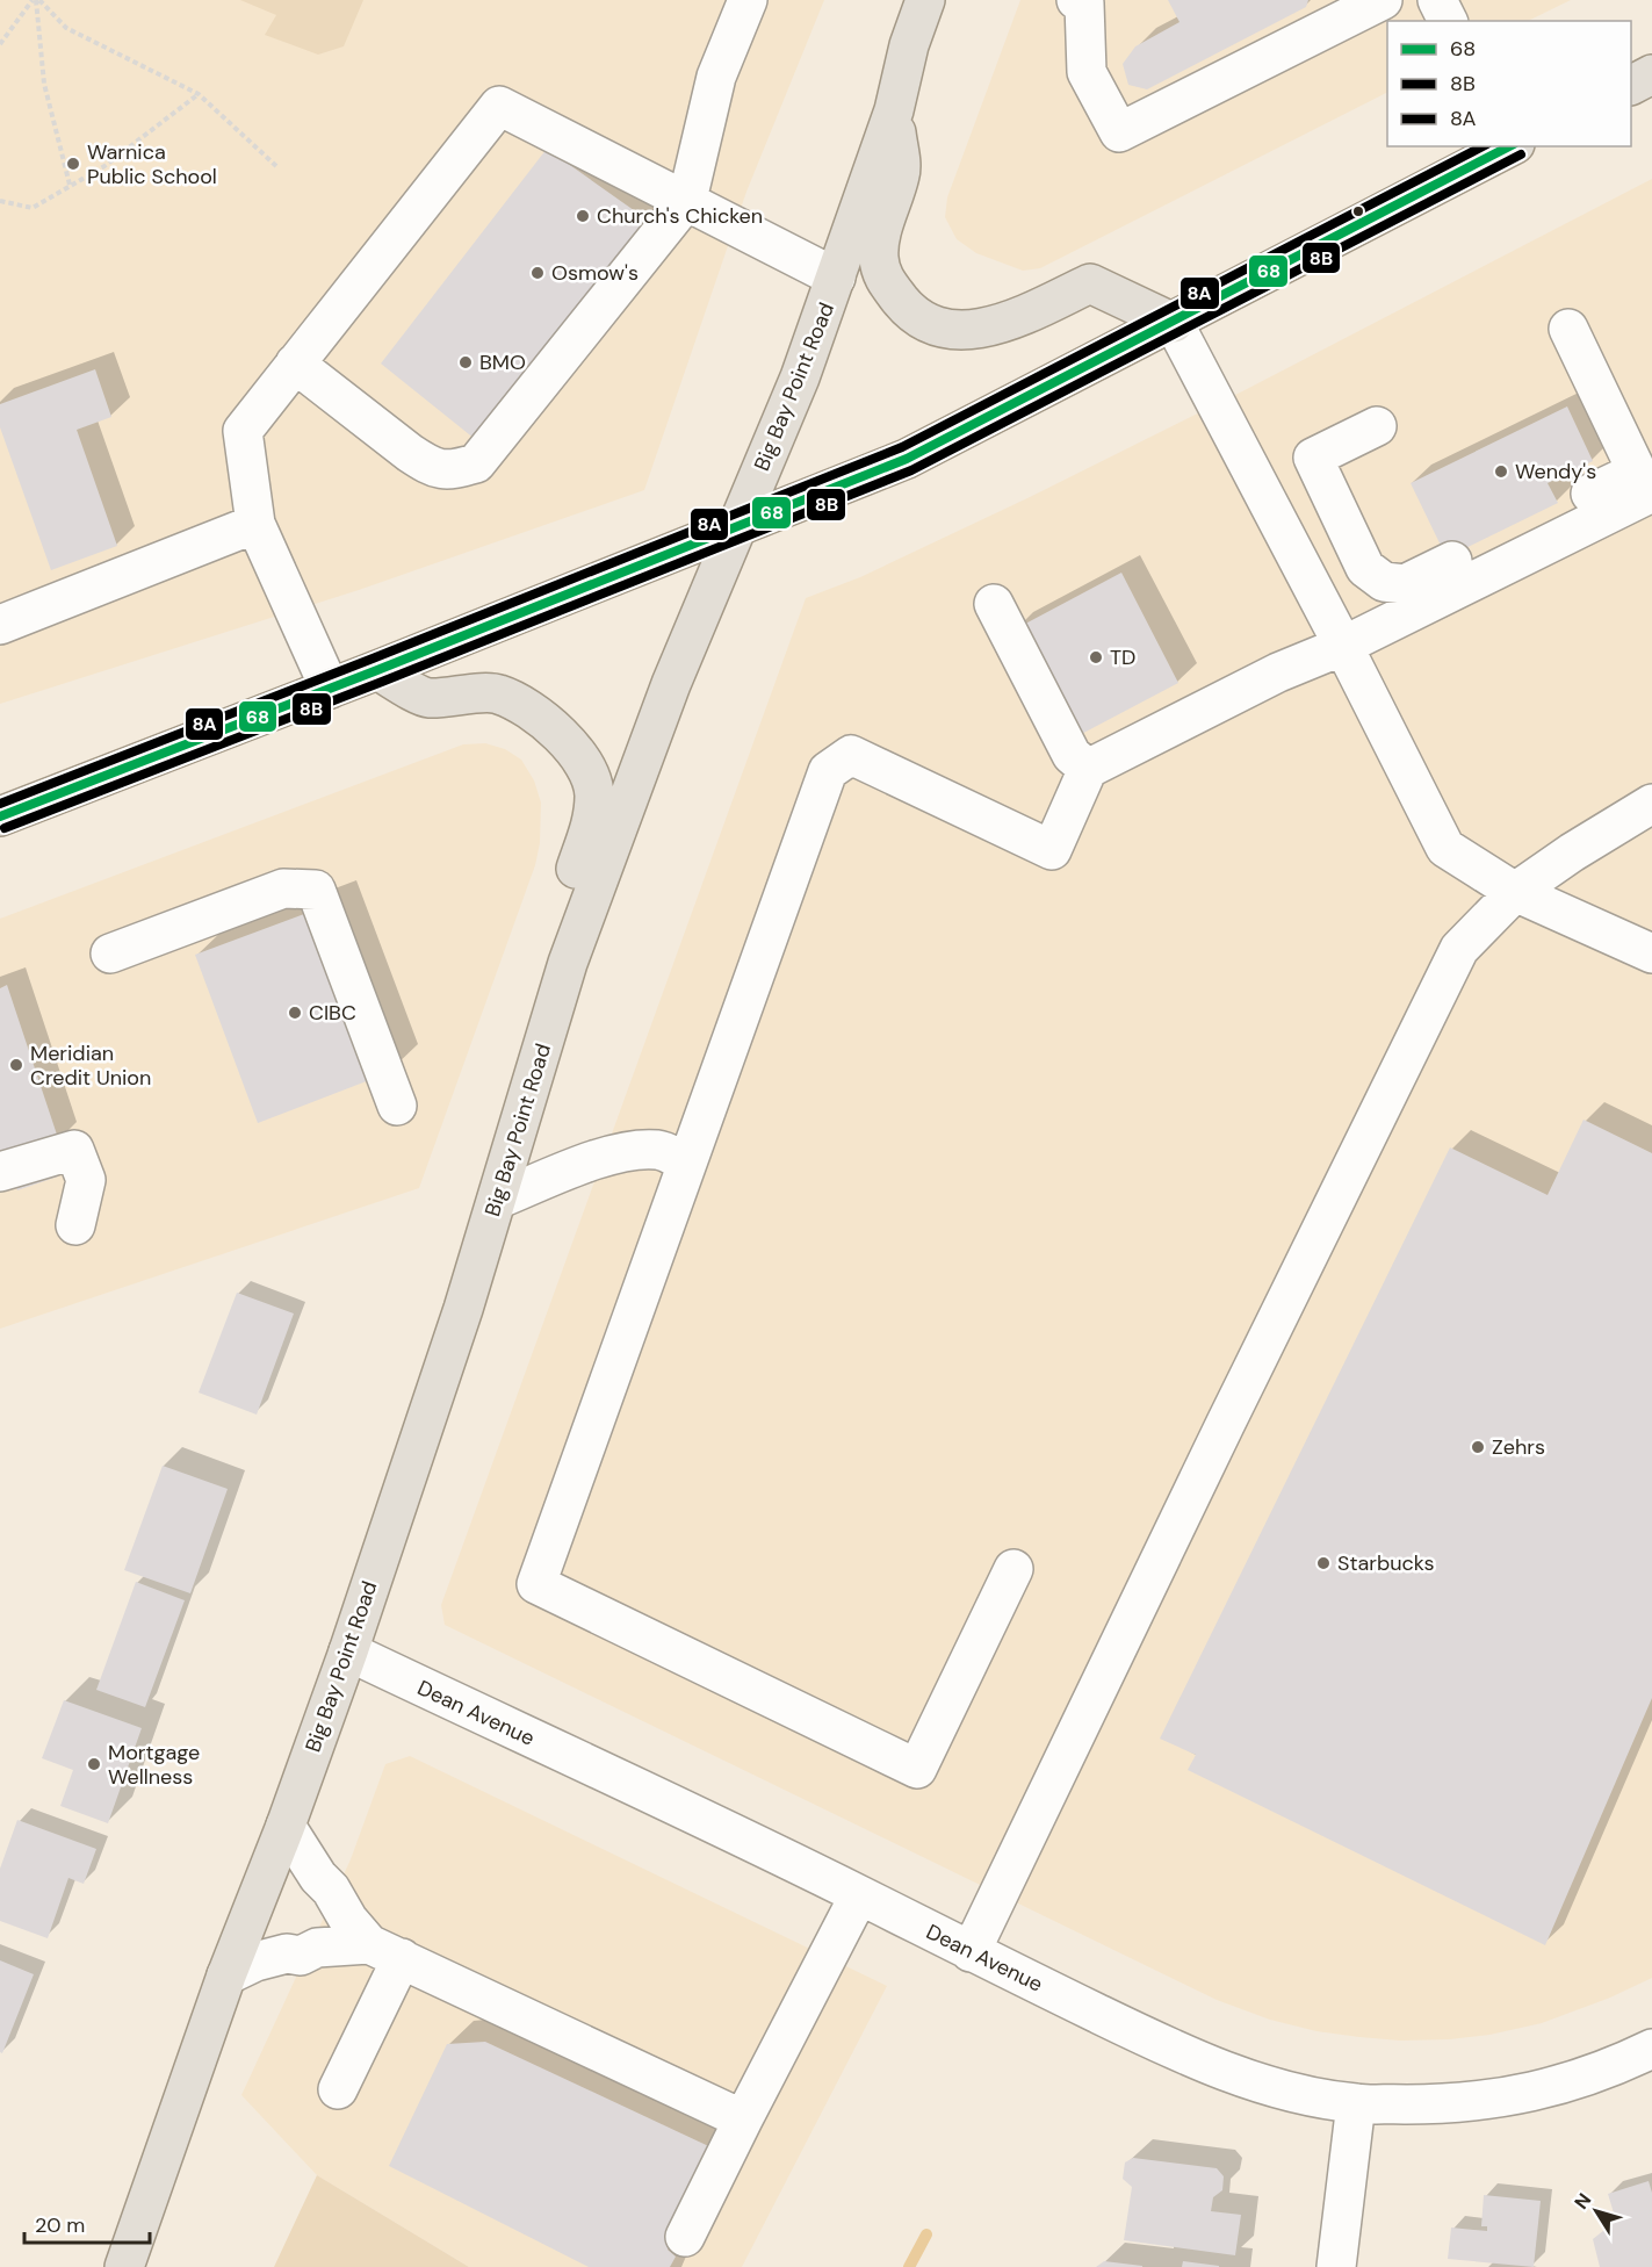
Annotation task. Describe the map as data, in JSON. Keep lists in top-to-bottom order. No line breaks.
{"streets":{"main road":["Big Bay Point Road"],"street":["Dean Avenue"]},"crossings":[["Big Bay Point Road","Dean Avenue"]],"places":["Warnica Public School","Church's Chicken","Osmow's","BMO","Wendy's","TD","CIBC","Meridian Credit Union","Zehrs","Starbucks","Mortgage Wellness"],"lines":["transit line 68","transit line 8A","transit line 8B"],"legend":["68","8B","8A"],"scale_bar":"20 m","north":"top left"}
